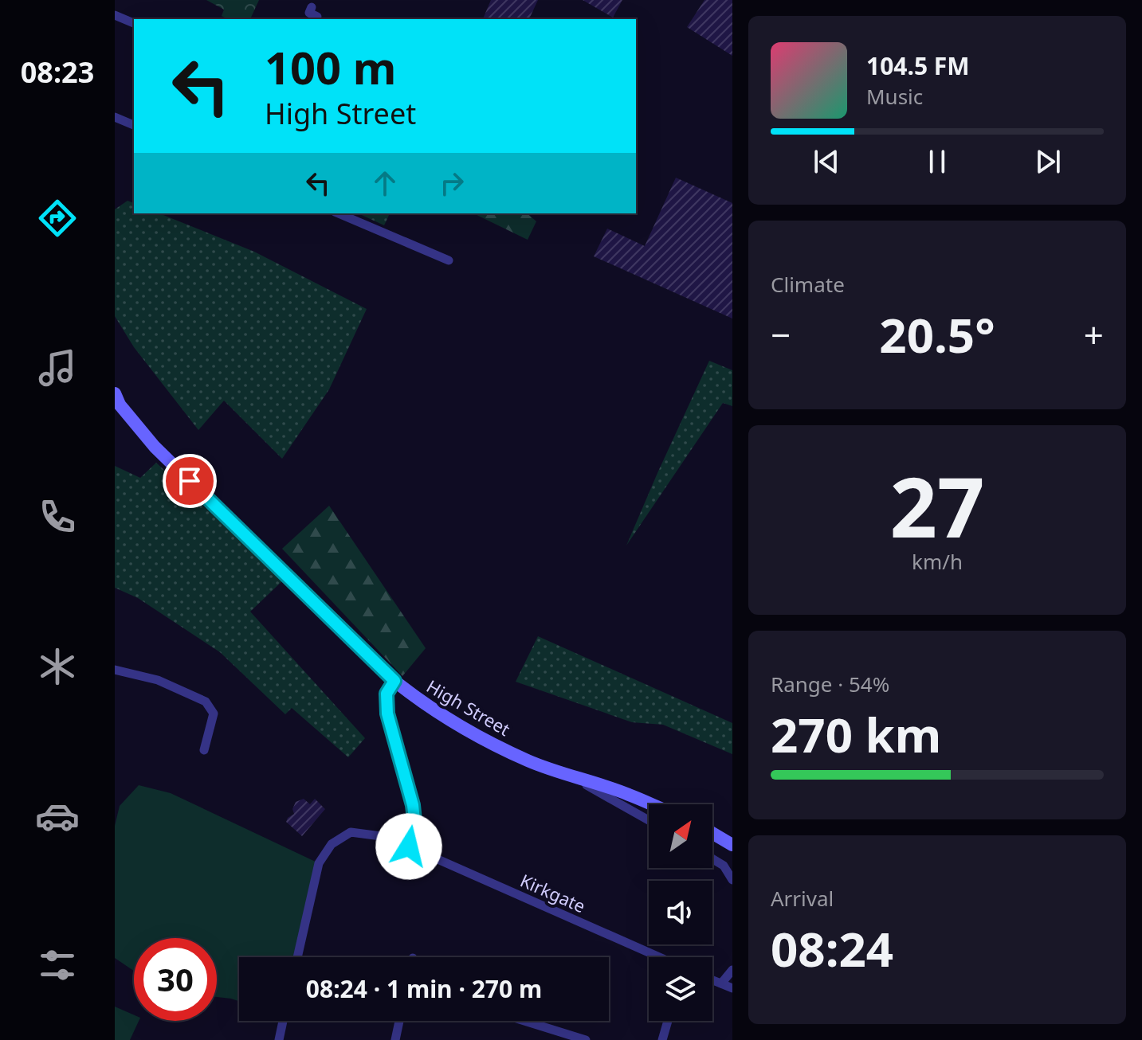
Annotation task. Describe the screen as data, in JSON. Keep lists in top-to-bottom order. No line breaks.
{"streets":{"street":["High Street","Kirkgate"]},"north":"top right","page":{"tabs":"08:23","turn":["100 m","High Street"],"song":["104.5 FM","Music"],"tile":["Climate",["27","km/h"],["Range · 54%","270 km"],["Arrival","08:24"]],"heat":["−","20.5°","+"],"limit":"30","trip":"08:24 · 1 min · 270 m"}}
